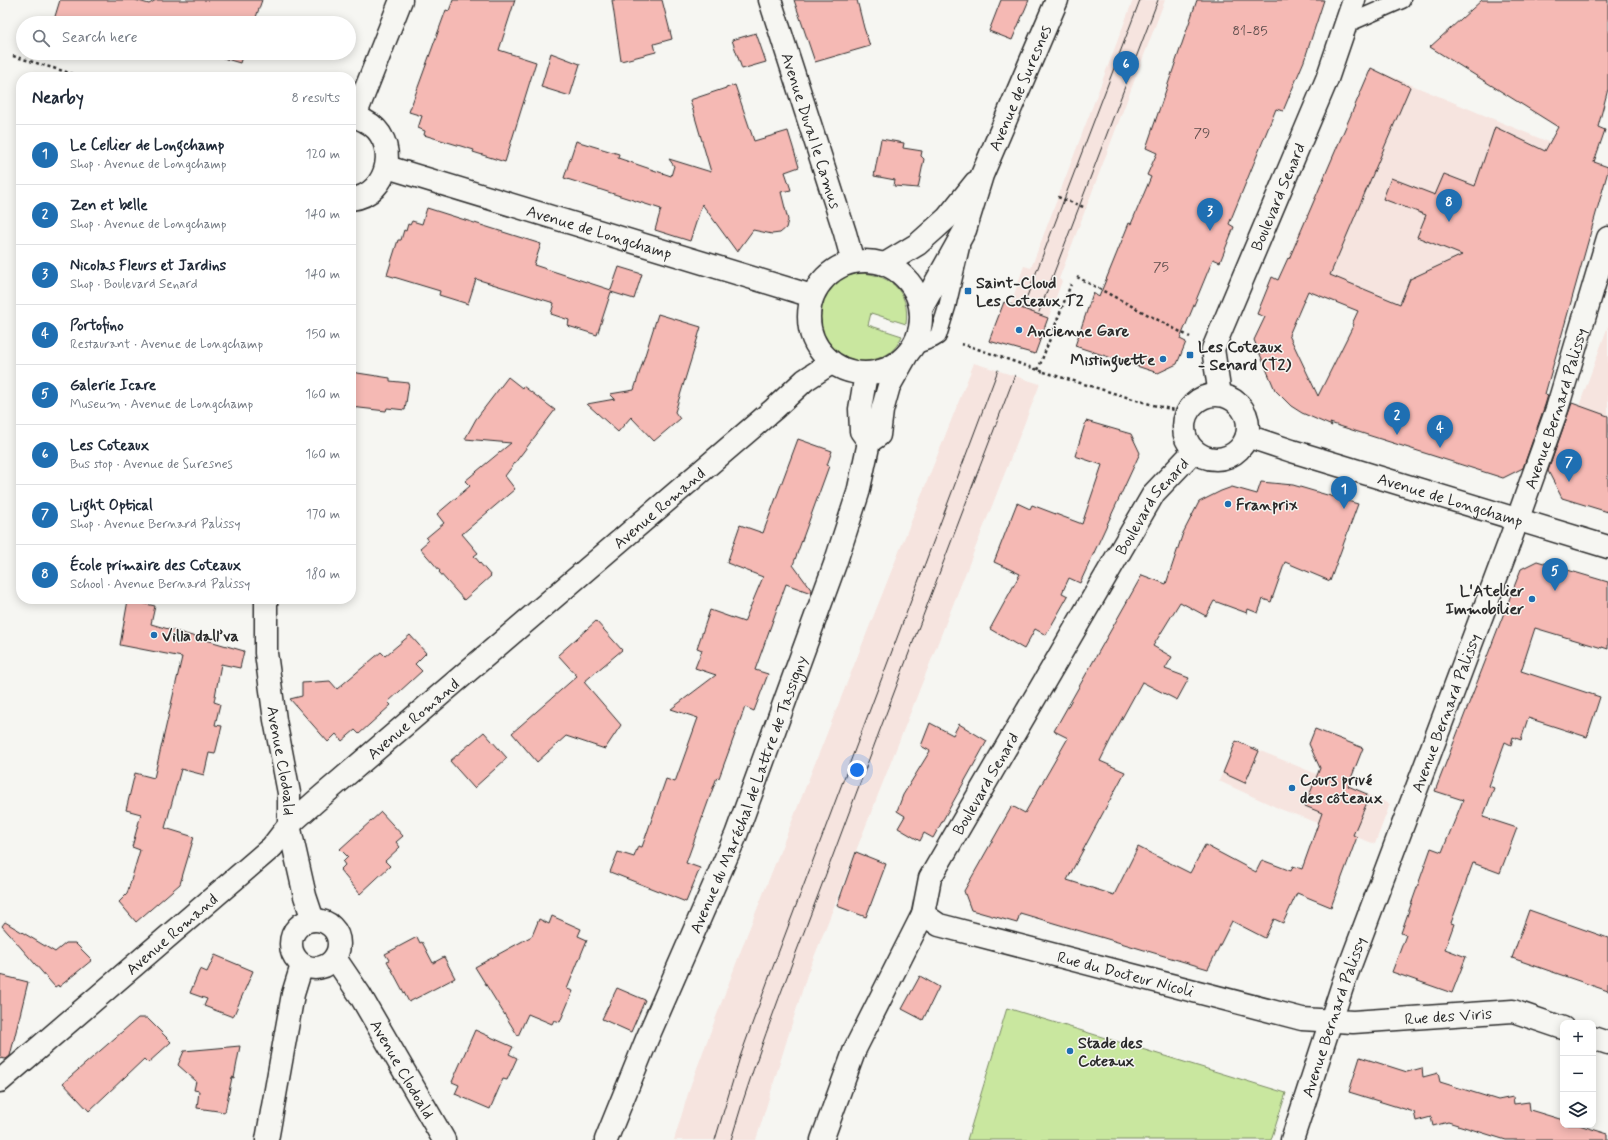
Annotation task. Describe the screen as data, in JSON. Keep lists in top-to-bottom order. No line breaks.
{"streets":{"street":["Avenue de Suresnes","Avenue Duval le Camus","Boulevard Senard","Avenue de Longchamp","Avenue Bernard Palissy","Avenue Romand","Avenue Clodoald","Avenue du Maréchal de Lattre de Tassigny","Rue du Docteur Nicoli","Rue des Viris"]},"crossings":[["Avenue de Suresnes","Avenue Duval le Camus"],["Avenue de Suresnes","Avenue de Longchamp"],["Avenue de Suresnes","Avenue Romand"],["Avenue de Suresnes","Avenue du Maréchal de Lattre de Tassigny"],["Avenue Duval le Camus","Avenue de Longchamp"],["Avenue Duval le Camus","Avenue Romand"],["Avenue Duval le Camus","Avenue du Maréchal de Lattre de Tassigny"],["Boulevard Senard","Avenue de Longchamp"],["Boulevard Senard","Rue du Docteur Nicoli"],["Avenue de Longchamp","Avenue Bernard Palissy"],["Avenue de Longchamp","Avenue Romand"],["Avenue de Longchamp","Avenue du Maréchal de Lattre de Tassigny"],["Avenue Bernard Palissy","Rue du Docteur Nicoli"],["Avenue Bernard Palissy","Rue des Viris"],["Avenue Romand","Avenue Clodoald"],["Avenue Romand","Avenue du Maréchal de Lattre de Tassigny"],["Rue du Docteur Nicoli","Rue des Viris"]],"places":{"transit":["Saint-Cloud Les Coteaux T2","Les Coteaux - Senard (T2)"],"other":["Ancienne Gare","Mistinguette","Franprix","L'Atelier Immobilier","Villa dall’va","Cours privé des côteaux","Stade des Coteaux"]},"house_numbers":["81-85","79","75"],"page":{"search":"Search here","pins":["6","8","3","2","4","7","1","5"],"heading":["Nearby","8 results"],"list":[{"mark":"1","name":"Le Cellier de Longchamp","note":"Shop · Avenue de Longchamp","value":"120 m"},{"mark":"2","name":"Zen et belle","note":"Shop · Avenue de Longchamp","value":"140 m"},{"mark":"3","name":"Nicolas Fleurs et Jardins","note":"Shop · Boulevard Senard","value":"140 m"},{"mark":"4","name":"Portofino","note":"Restaurant · Avenue de Longchamp","value":"150 m"},{"mark":"5","name":"Galerie Icare","note":"Museum · Avenue de Longchamp","value":"160 m"},{"mark":"6","name":"Les Coteaux","note":"Bus stop · Avenue de Suresnes","value":"160 m"},{"mark":"7","name":"Light Optical","note":"Shop · Avenue Bernard Palissy","value":"170 m"},{"mark":"8","name":"École primaire des Coteaux","note":"School · Avenue Bernard Palissy","value":"180 m"}],"map_buttons":["+","−"]}}
